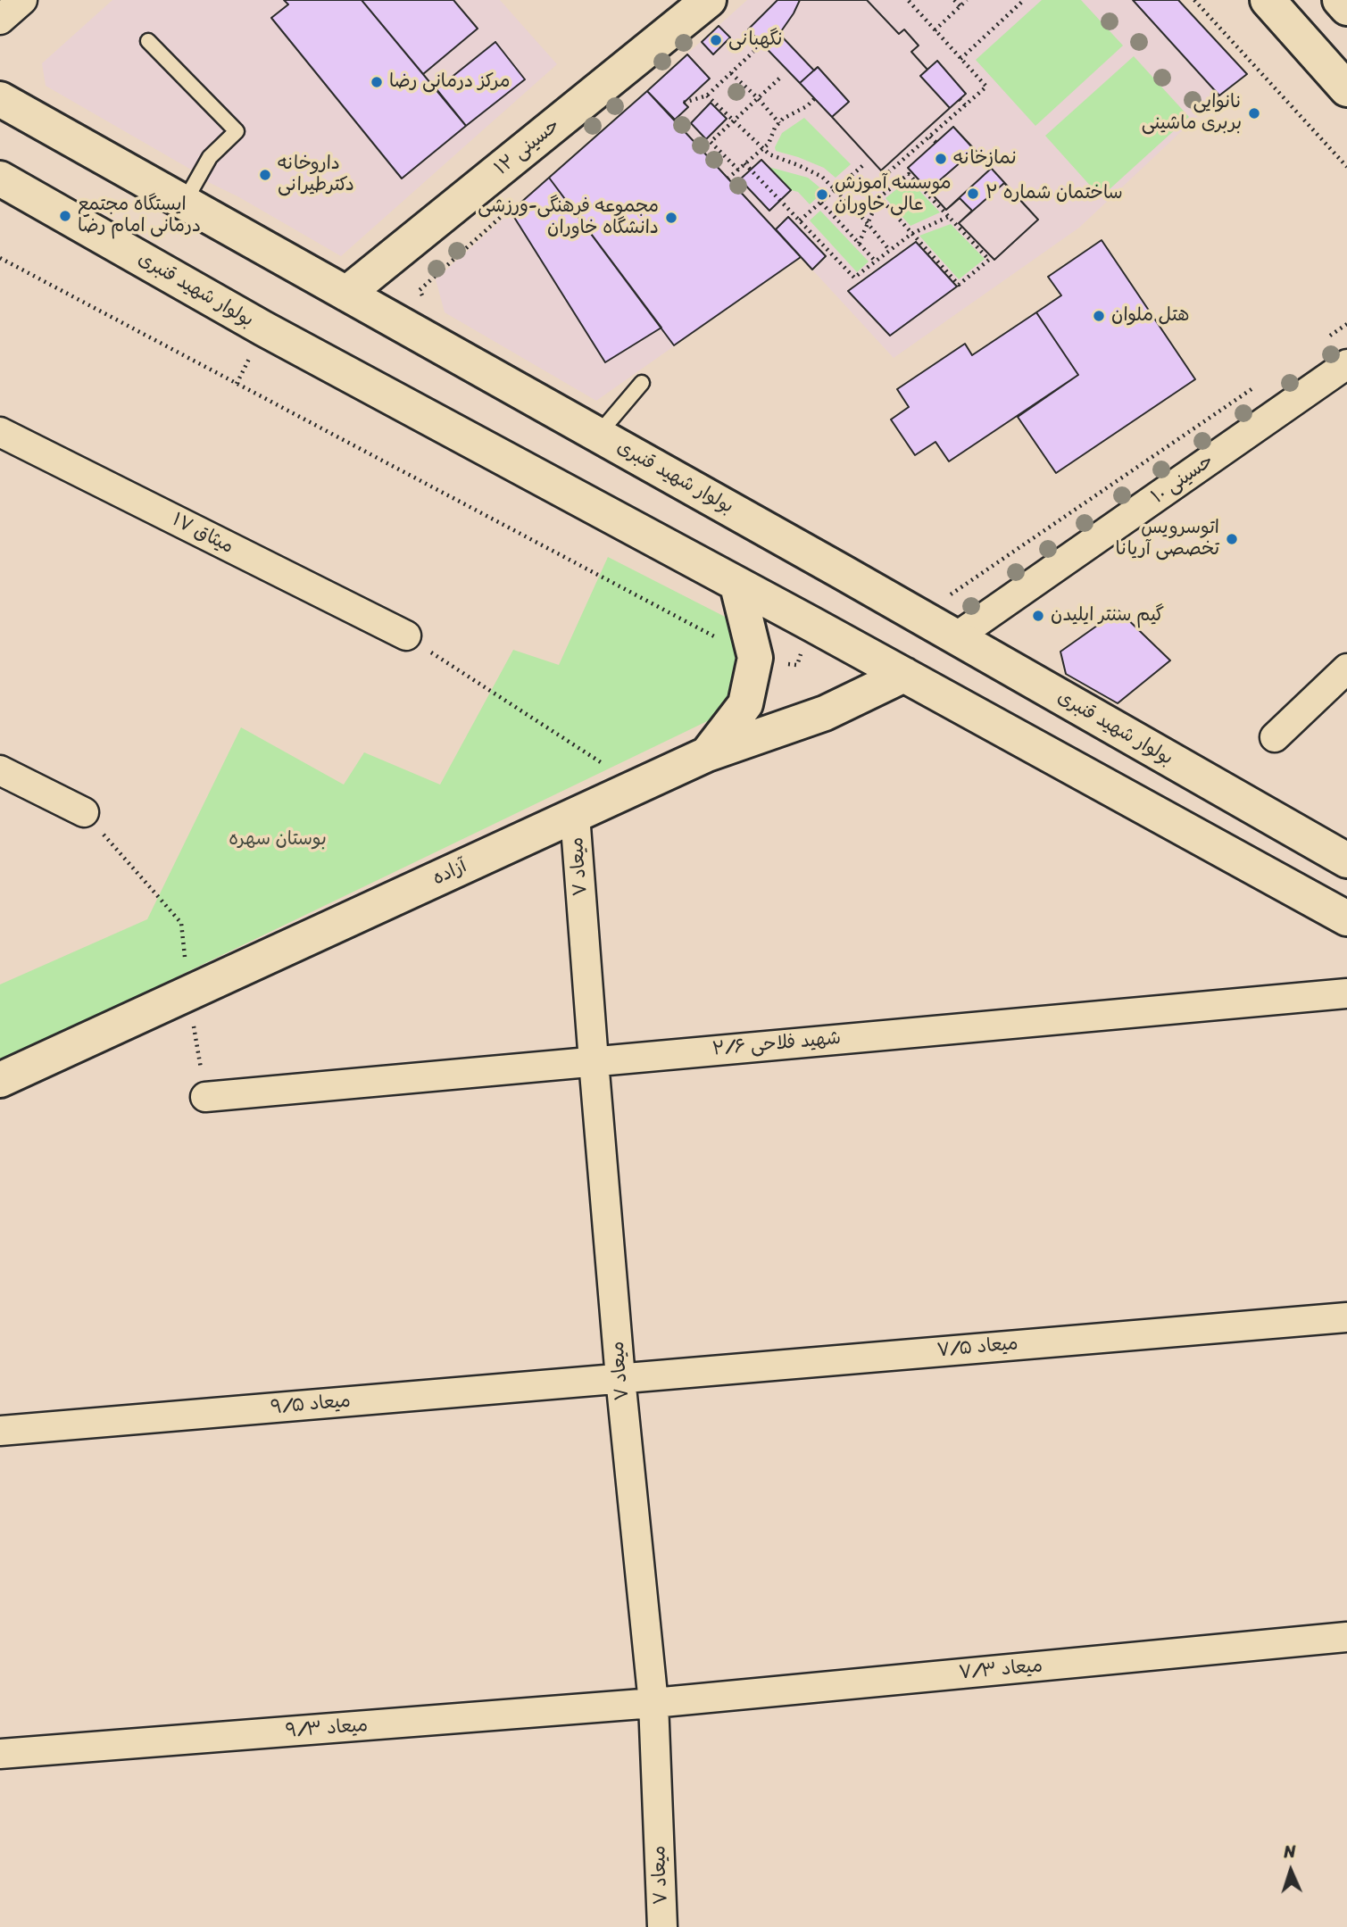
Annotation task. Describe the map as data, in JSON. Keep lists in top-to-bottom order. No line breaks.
{"streets":{"main road":["حسینی ۱۲","بولوار شهید قنبری","آزاده"],"street":["حسینی ۱۰","میثاق ۱۷","میعاد ۷","شهید فلاحی ۲/۶","میعاد ۷/۵","میعاد ۹/۵","میعاد ۷/۳","میعاد ۹/۳"]},"crossings":[["حسینی ۱۲","بولوار شهید قنبری"],["بولوار شهید قنبری","حسینی ۱۰"],["بولوار شهید قنبری","آزاده"],["میعاد ۷","آزاده"],["میعاد ۷","شهید فلاحی ۲/۶"],["میعاد ۷","میعاد ۷/۵"],["میعاد ۷","میعاد ۹/۵"],["میعاد ۷","میعاد ۷/۳"],["میعاد ۷","میعاد ۹/۳"],["میعاد ۷/۵","میعاد ۹/۵"],["میعاد ۷/۳","میعاد ۹/۳"]],"parks":["بوستان سهره"],"places":["نگهبانی","مرکز درمانی رضا","نانوایی بربری ماشینی","نمازخانه","داروخانه دکترطیرانی","ساختمان شماره ۲","موسسه آموزش عالی خاوران","ایستگاه مجتمع درمانی امام رضا","مجموعه فرهنگی-ورزشی دانشگاه خاوران","هتل ملوان","اتوسرویس تخصصی آریانا","گیم سنتر ایلیدن"],"north":"top"}
